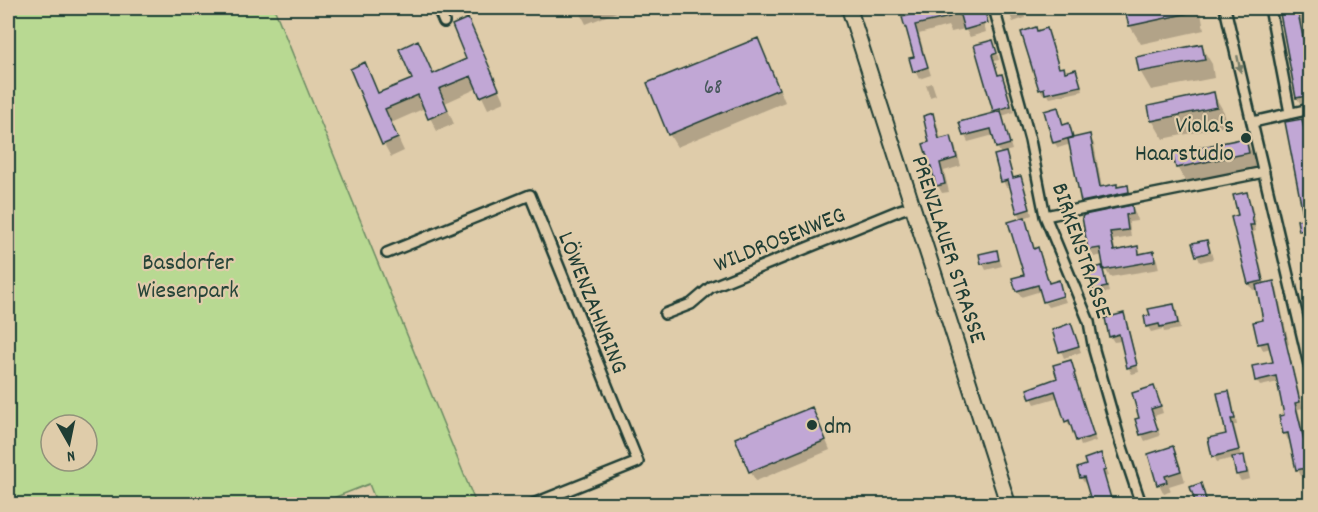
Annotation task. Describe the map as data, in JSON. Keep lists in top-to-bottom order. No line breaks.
{"streets":{"main road":["PRENZLAUER STRASSE"],"street":["WILDROSENWEG","BIRKENSTRASSE","LÖWENZAHNRING"]},"crossings":[["WILDROSENWEG","PRENZLAUER STRASSE"]],"parks":["Basdorfer Wiesenpark"],"places":["Viola's Haarstudio","dm"],"house_numbers":["68"],"north":"bottom"}
